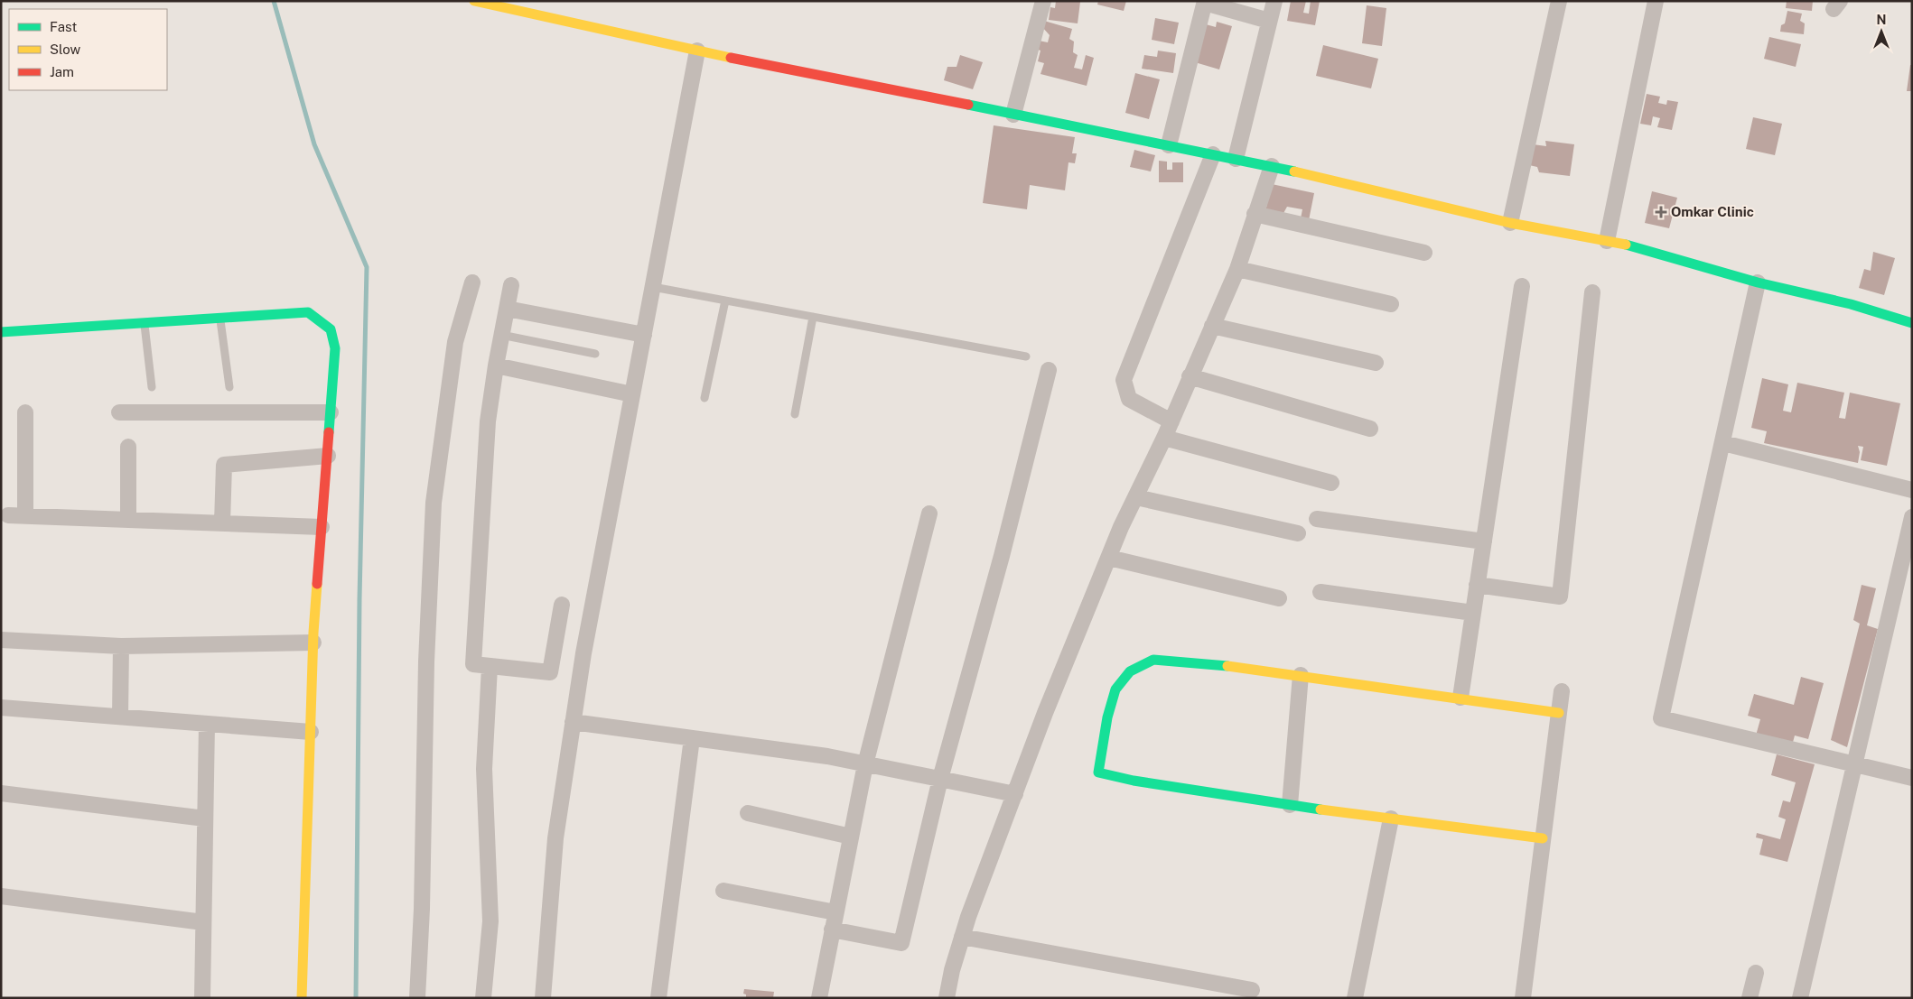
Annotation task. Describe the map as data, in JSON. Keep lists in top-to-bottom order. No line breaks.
{"places":{"health":["Omkar Clinic"]},"legend":["Fast","Slow","Jam"],"north":"top"}
